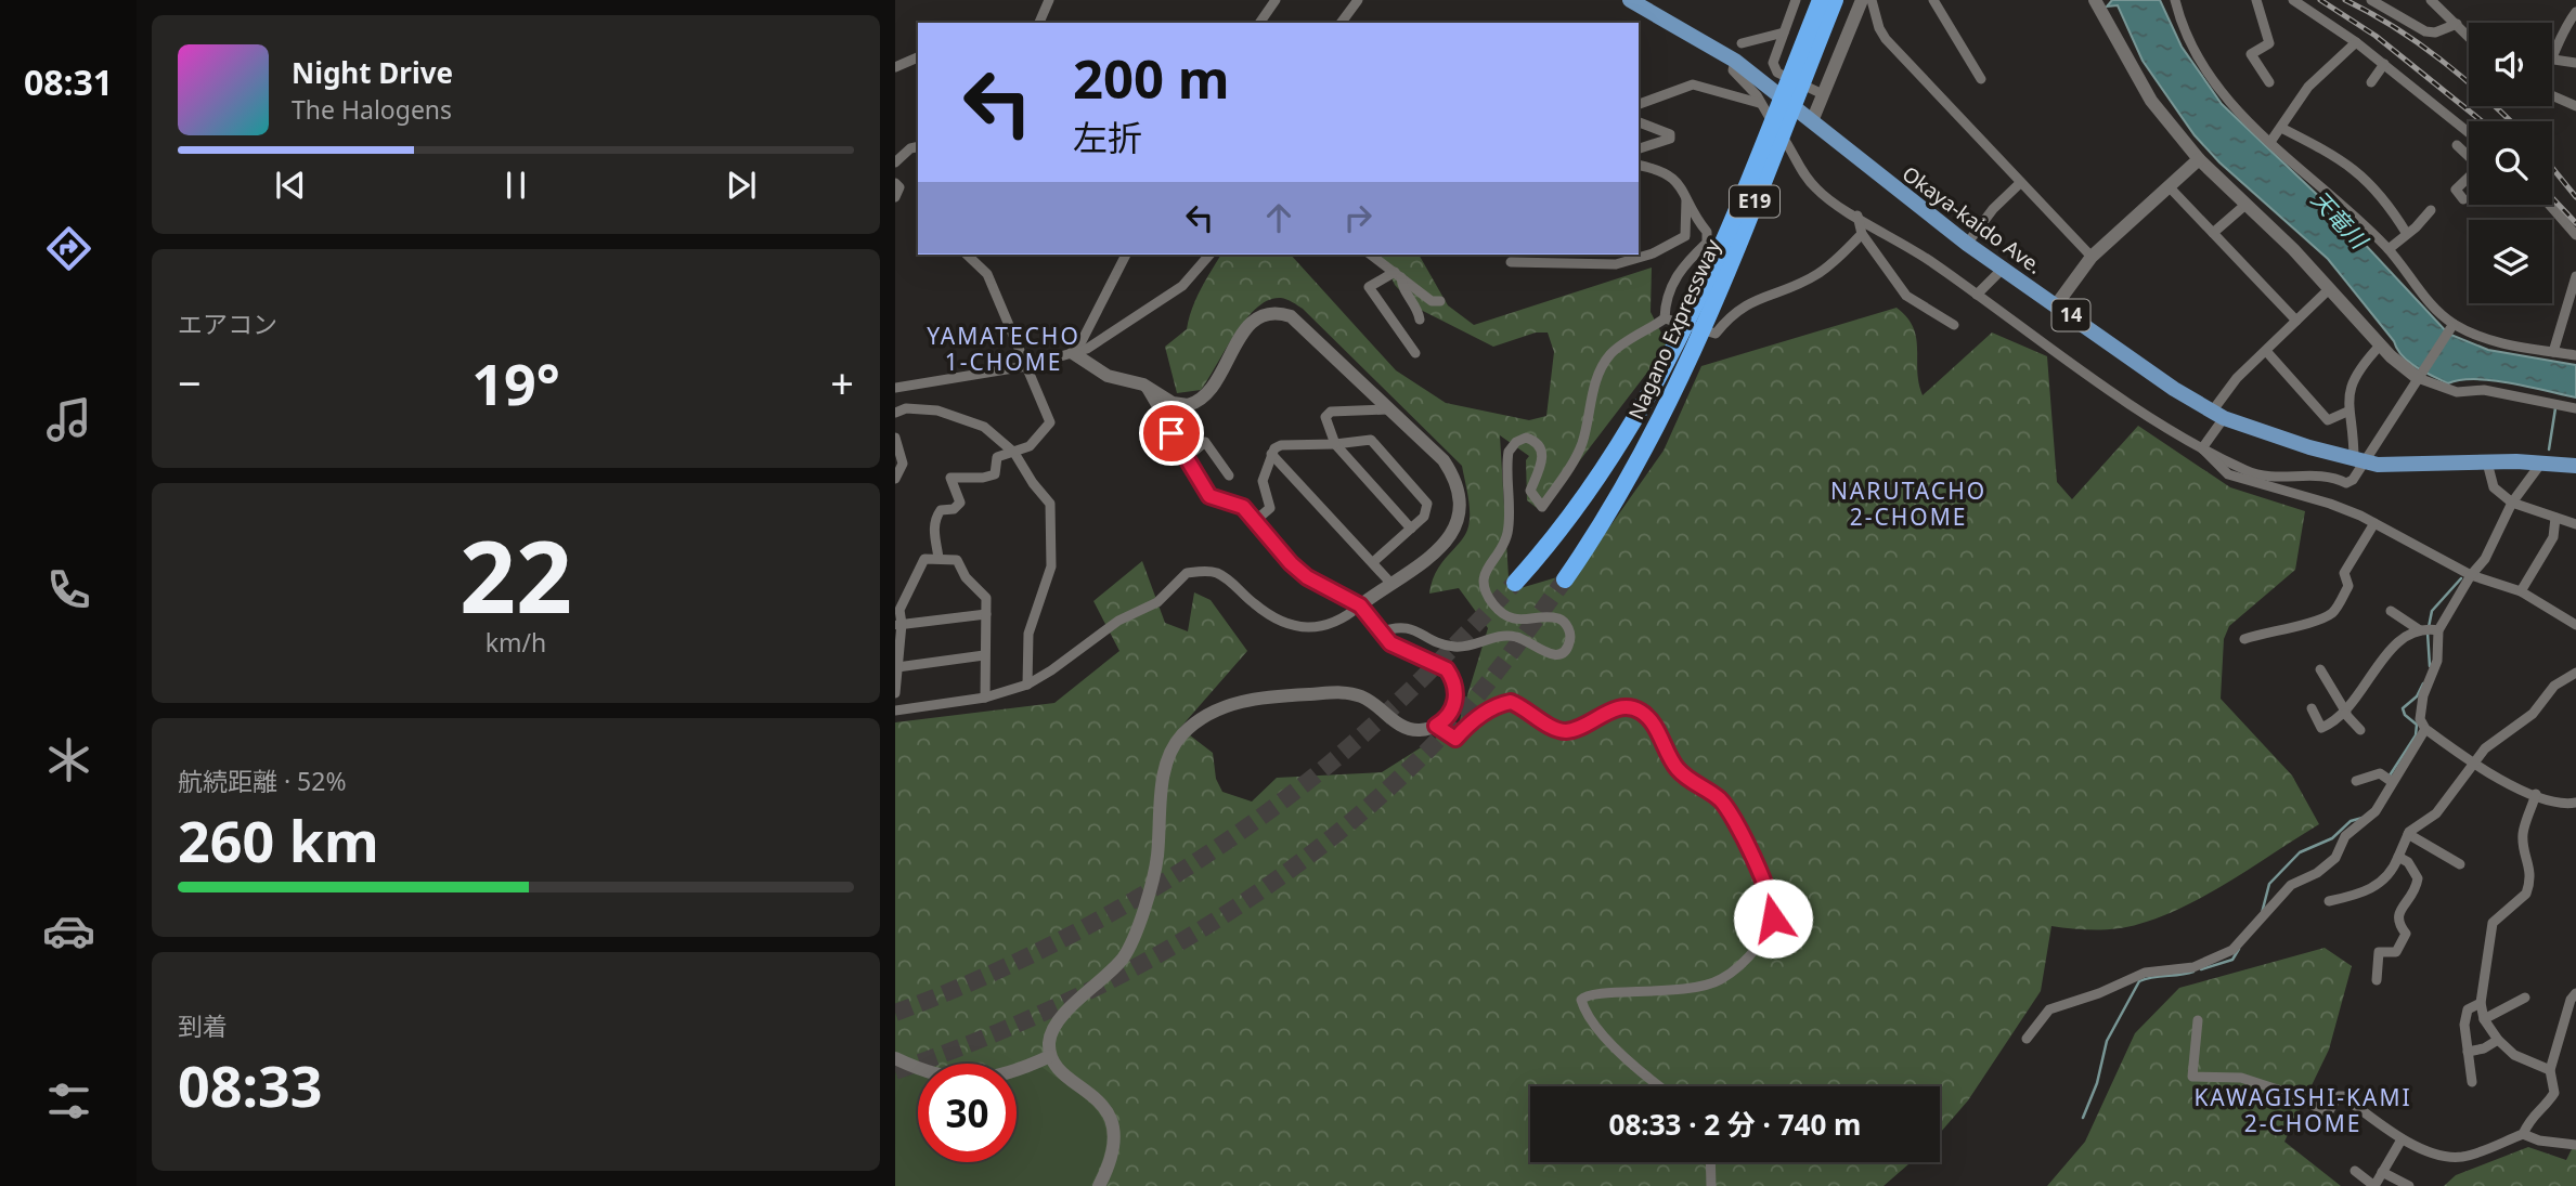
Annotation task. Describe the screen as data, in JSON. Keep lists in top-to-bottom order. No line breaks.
{"streets":{"highway":["E19","Nagano Expressway"],"main road":["Okaya-kaido Ave.","14"]},"districts":["YAMATECHO 1-CHOME","NARUTACHO 2-CHOME","KAWAGISHI-KAMI 2-CHOME"],"water":["天竜川"],"page":{"tabs":"08:31","turn":["200 m","左折"],"song":["Night Drive","The Halogens"],"tile":["エアコン",["22","km/h"],["航続距離 · 52%","260 km"],["到着","08:33"]],"heat":["−","19°","+"],"limit":"30","trip":"08:33 · 2 分 · 740 m"}}
